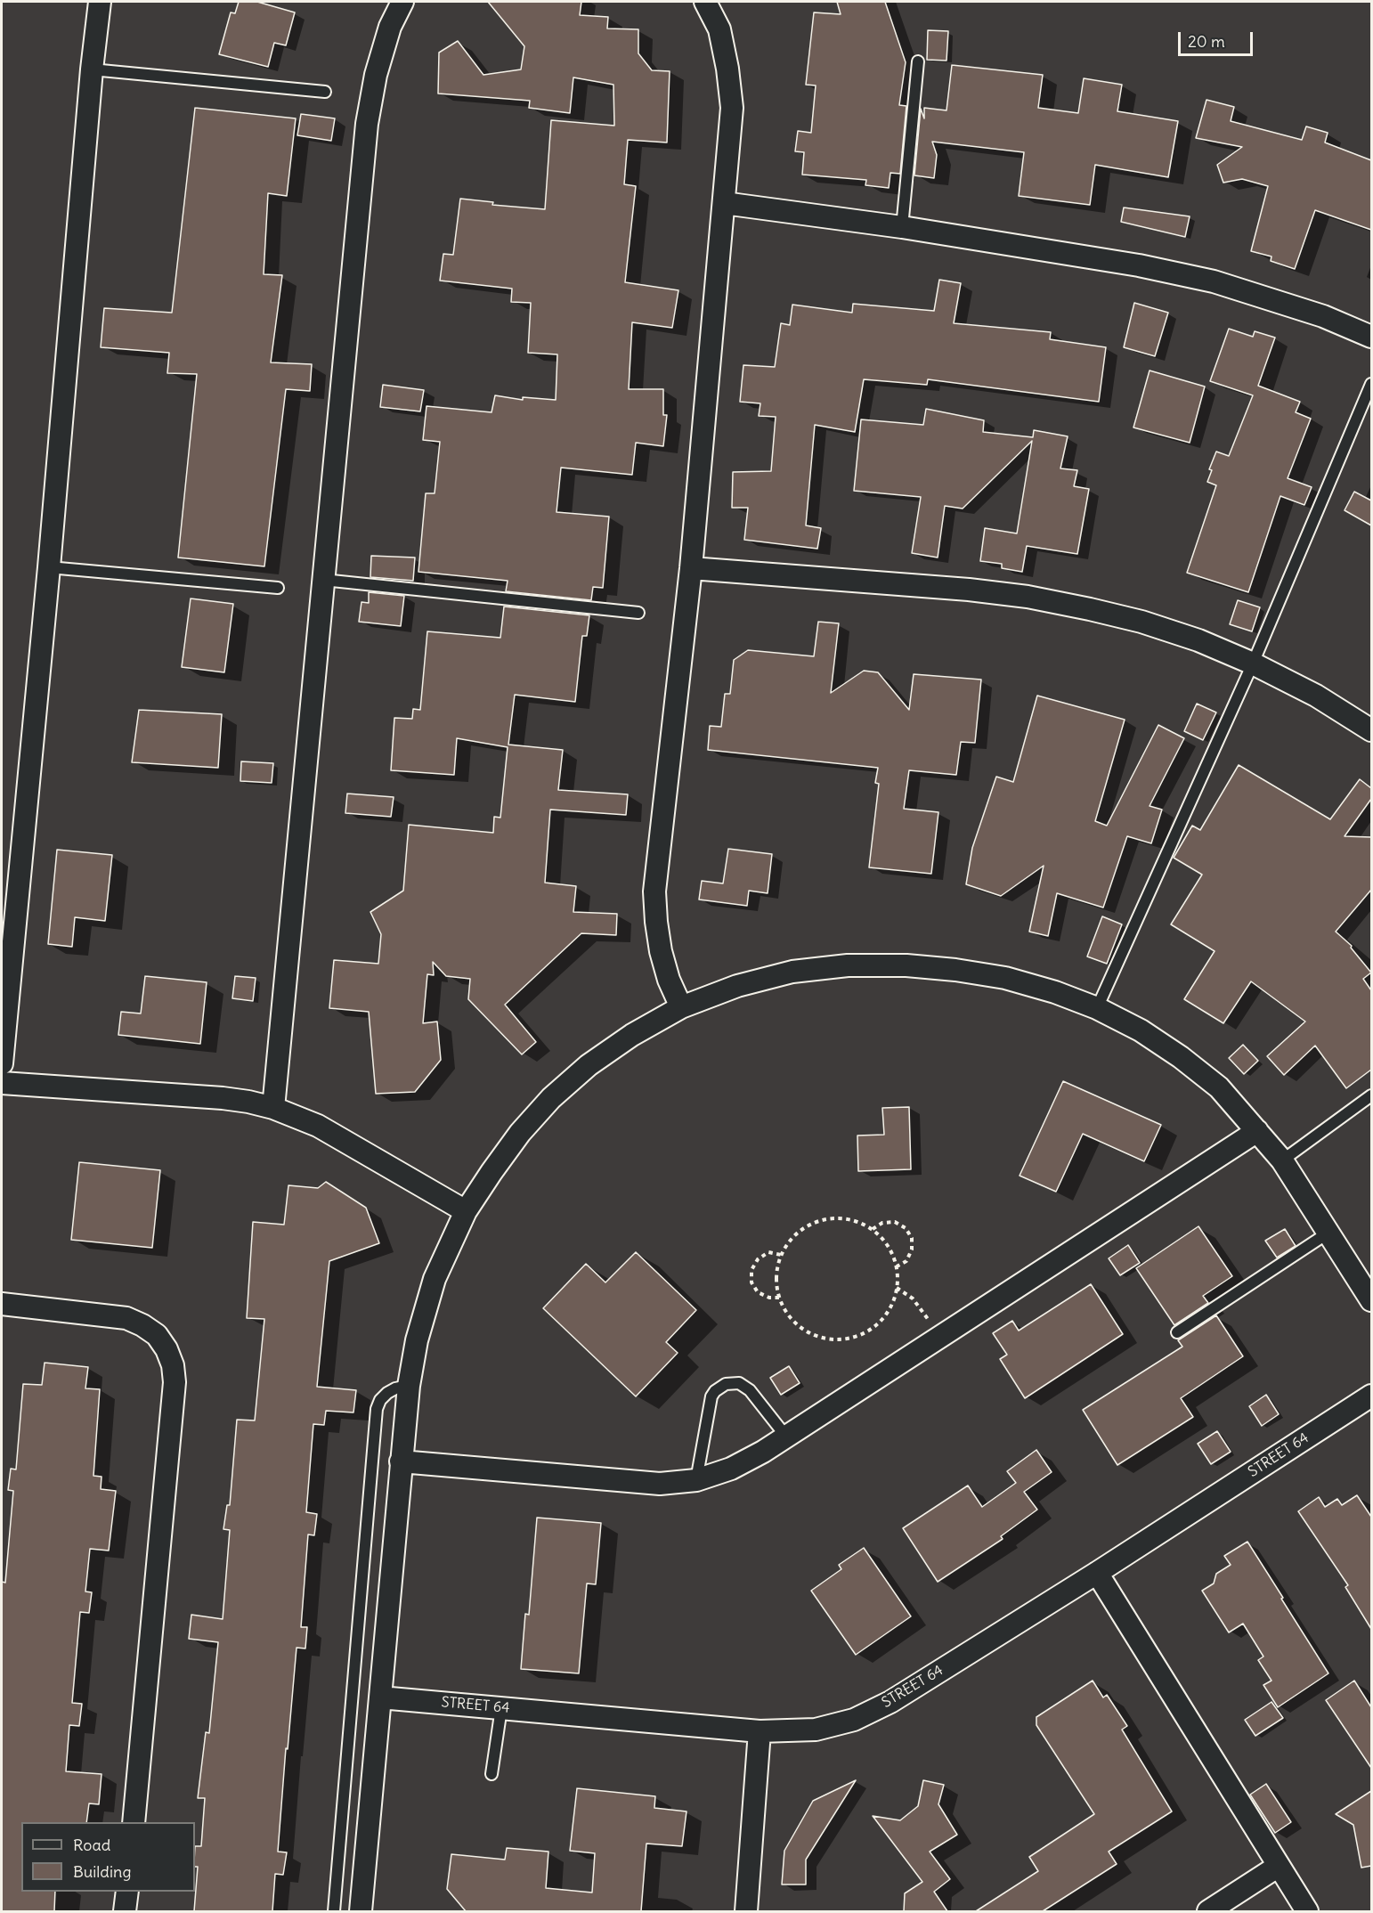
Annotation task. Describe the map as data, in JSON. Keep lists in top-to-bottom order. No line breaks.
{"streets":{"street":["STREET 64"]},"legend":["Road","Building"],"scale_bar":"20 m"}
